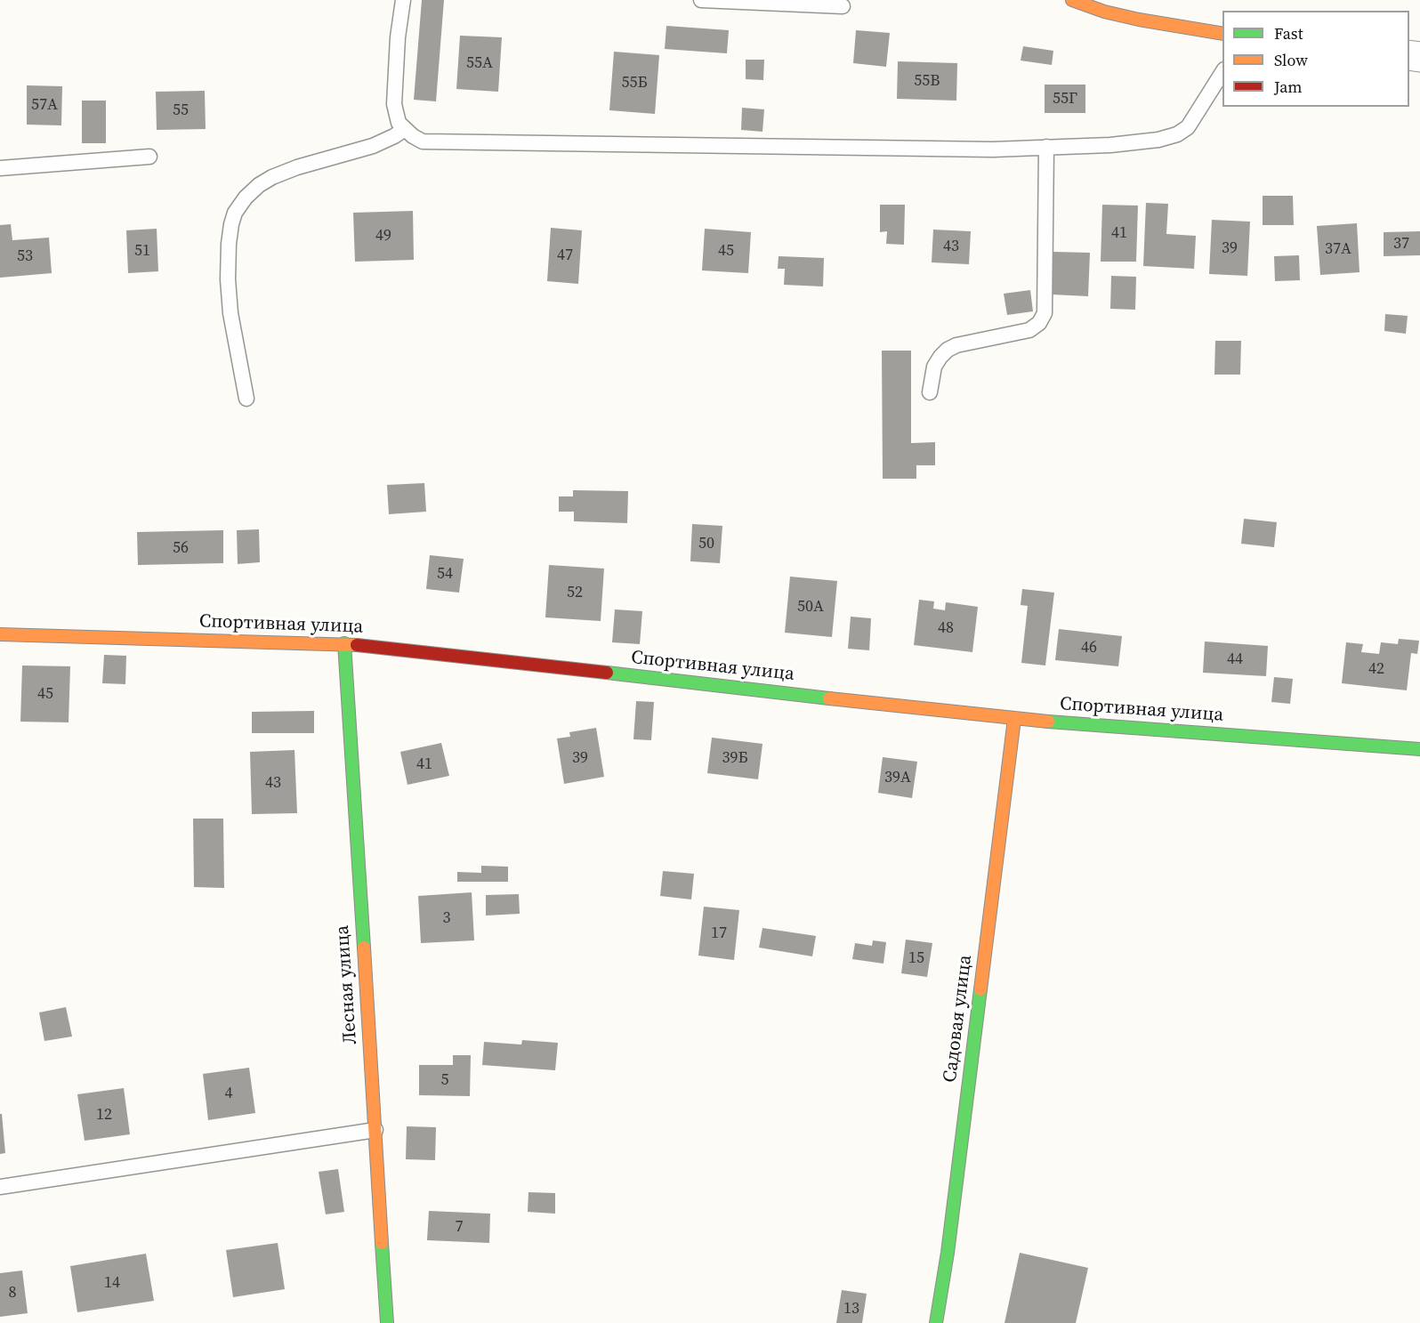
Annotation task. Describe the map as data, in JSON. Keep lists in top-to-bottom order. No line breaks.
{"streets":{"street":["Спортивная улица","Лесная улица","Садовая улица"]},"crossings":[["Спортивная улица","Лесная улица"],["Спортивная улица","Садовая улица"]],"house_numbers":["55А","55В","55Б","55Г","57А","55","41","49","37","43","39","37А","51","45","47","53","50","56","54","52","50А","48","46","44","42","45","39","39Б","41","39А","43","3","17","15","5","4","12","7","14","8","13"],"legend":["Fast","Slow","Jam"]}
